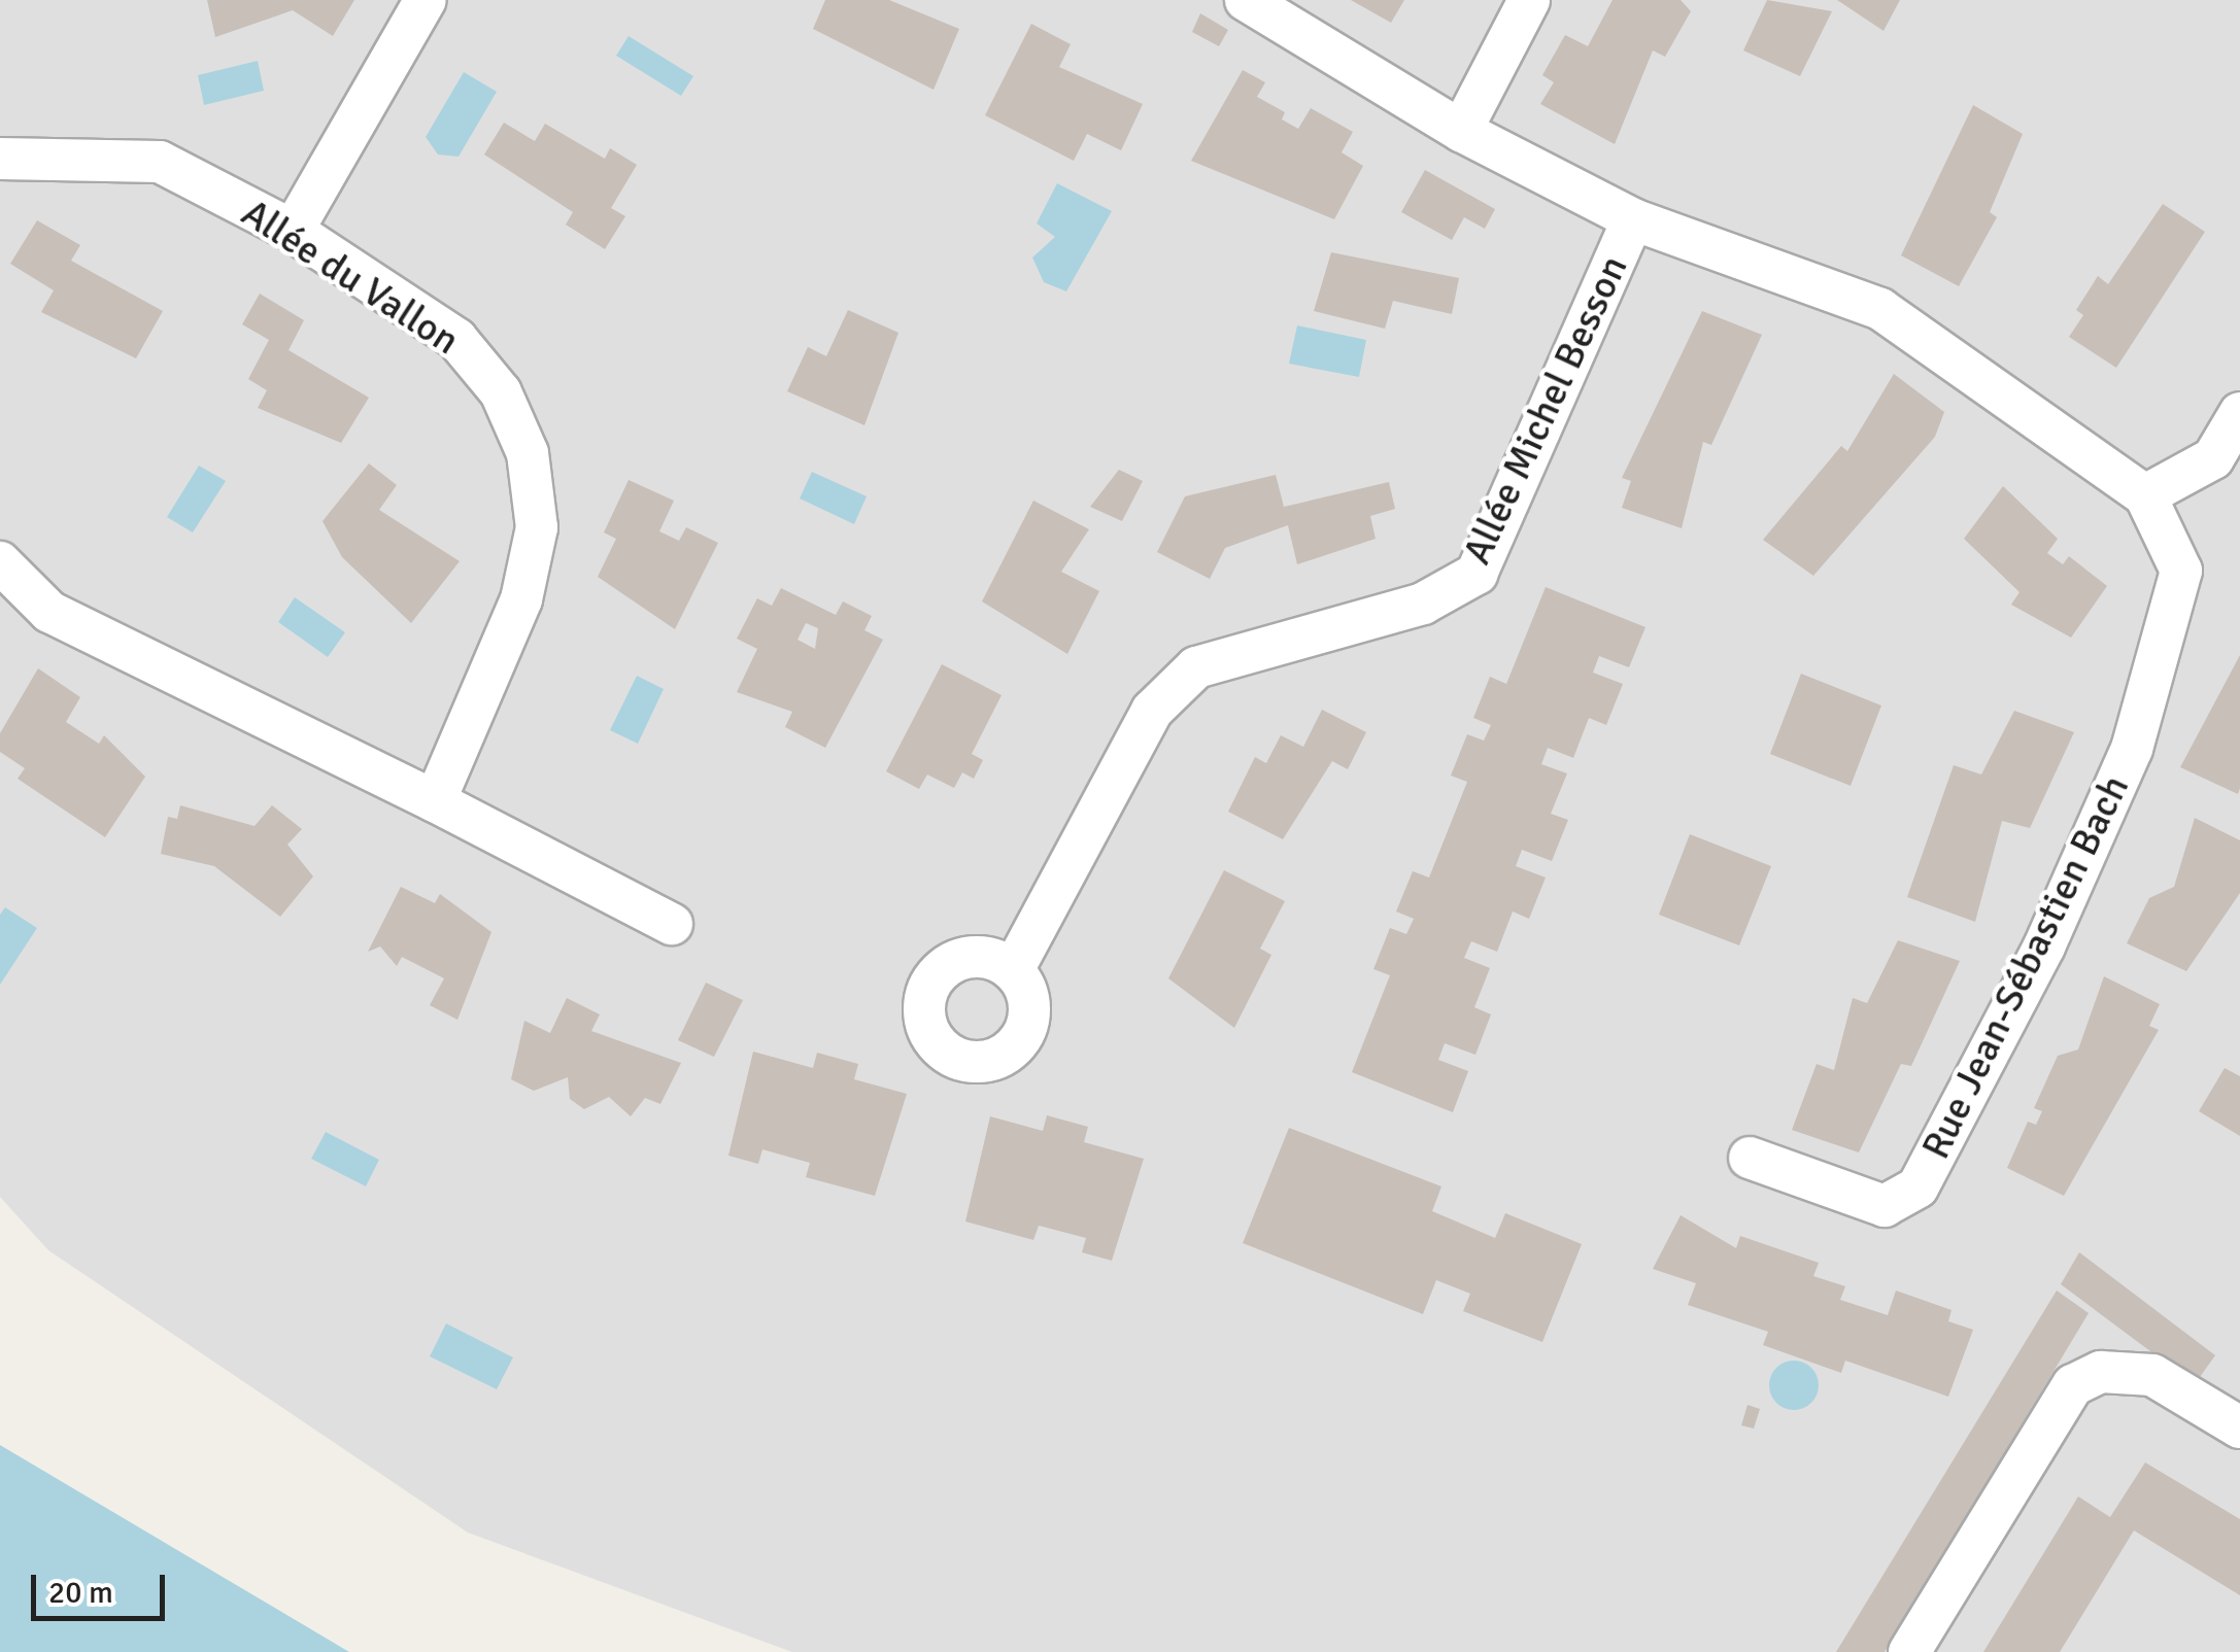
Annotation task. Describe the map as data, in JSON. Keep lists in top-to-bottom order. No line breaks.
{"streets":{"street":["Allée du Vallon","Allée Michel Besson","Rue Jean-Sébastien Bach"]},"crossings":[["Allée Michel Besson","Rue Jean-Sébastien Bach"]],"scale_bar":"20 m"}
